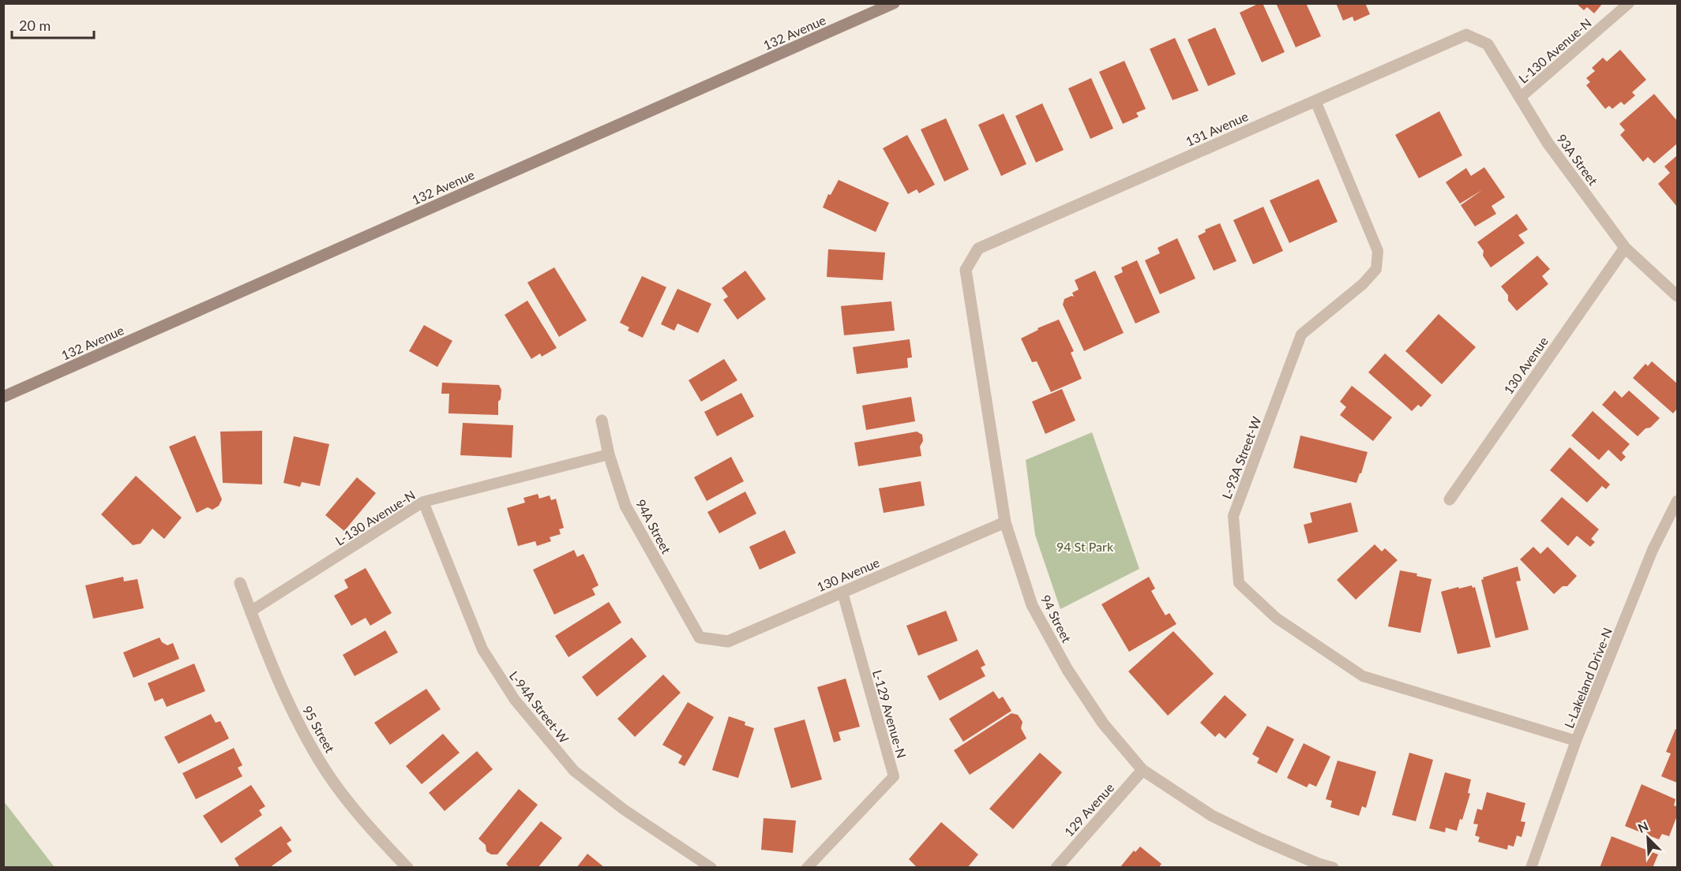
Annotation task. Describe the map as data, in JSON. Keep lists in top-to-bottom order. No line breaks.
{"streets":{"main road":["132 Avenue"],"street":["131 Avenue","93A Street","130 Avenue","94A Street","94 Street","95 Street","129 Avenue"],"lane":["L-130 Avenue-N","L-93A Street-W","L-Lakeland Drive-N","L-94A Street-W","L-129 Avenue-N"]},"crossings":[["L-130 Avenue-N","93A Street"],["L-130 Avenue-N","94A Street"],["L-130 Avenue-N","L-94A Street-W"],["L-130 Avenue-N","95 Street"],["131 Avenue","93A Street"],["131 Avenue","L-93A Street-W"],["131 Avenue","94 Street"],["93A Street","130 Avenue"],["130 Avenue","94A Street"],["130 Avenue","94 Street"],["130 Avenue","L-129 Avenue-N"],["L-93A Street-W","L-Lakeland Drive-N"],["94 Street","129 Avenue"]],"parks":["94 St Park"],"scale_bar":"20 m","north":"top left"}
